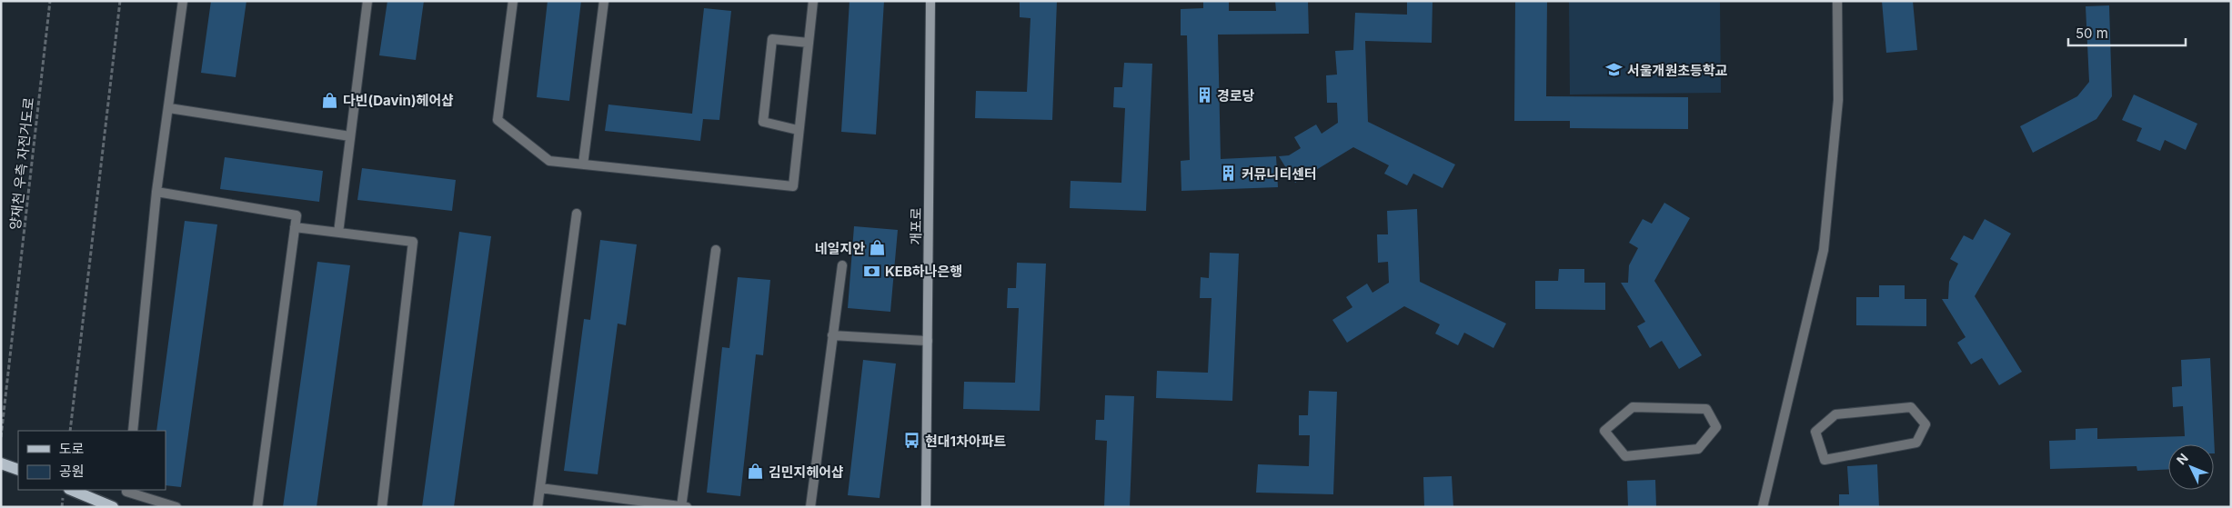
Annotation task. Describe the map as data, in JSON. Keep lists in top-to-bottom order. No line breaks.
{"streets":{"street":["개포로"],"path":["양재천 우측 자전거도로"]},"places":{"school or university":["서울개원초등학교"],"building":["경로당","커뮤니티센터"],"shop":["다빈(Davin)헤어샵","네일지안","김민지헤어샵"],"bank":["KEB하나은행"],"bus stop":["현대1차아파트"]},"legend":["도로","공원"],"scale_bar":"50 m","north":"top left"}
